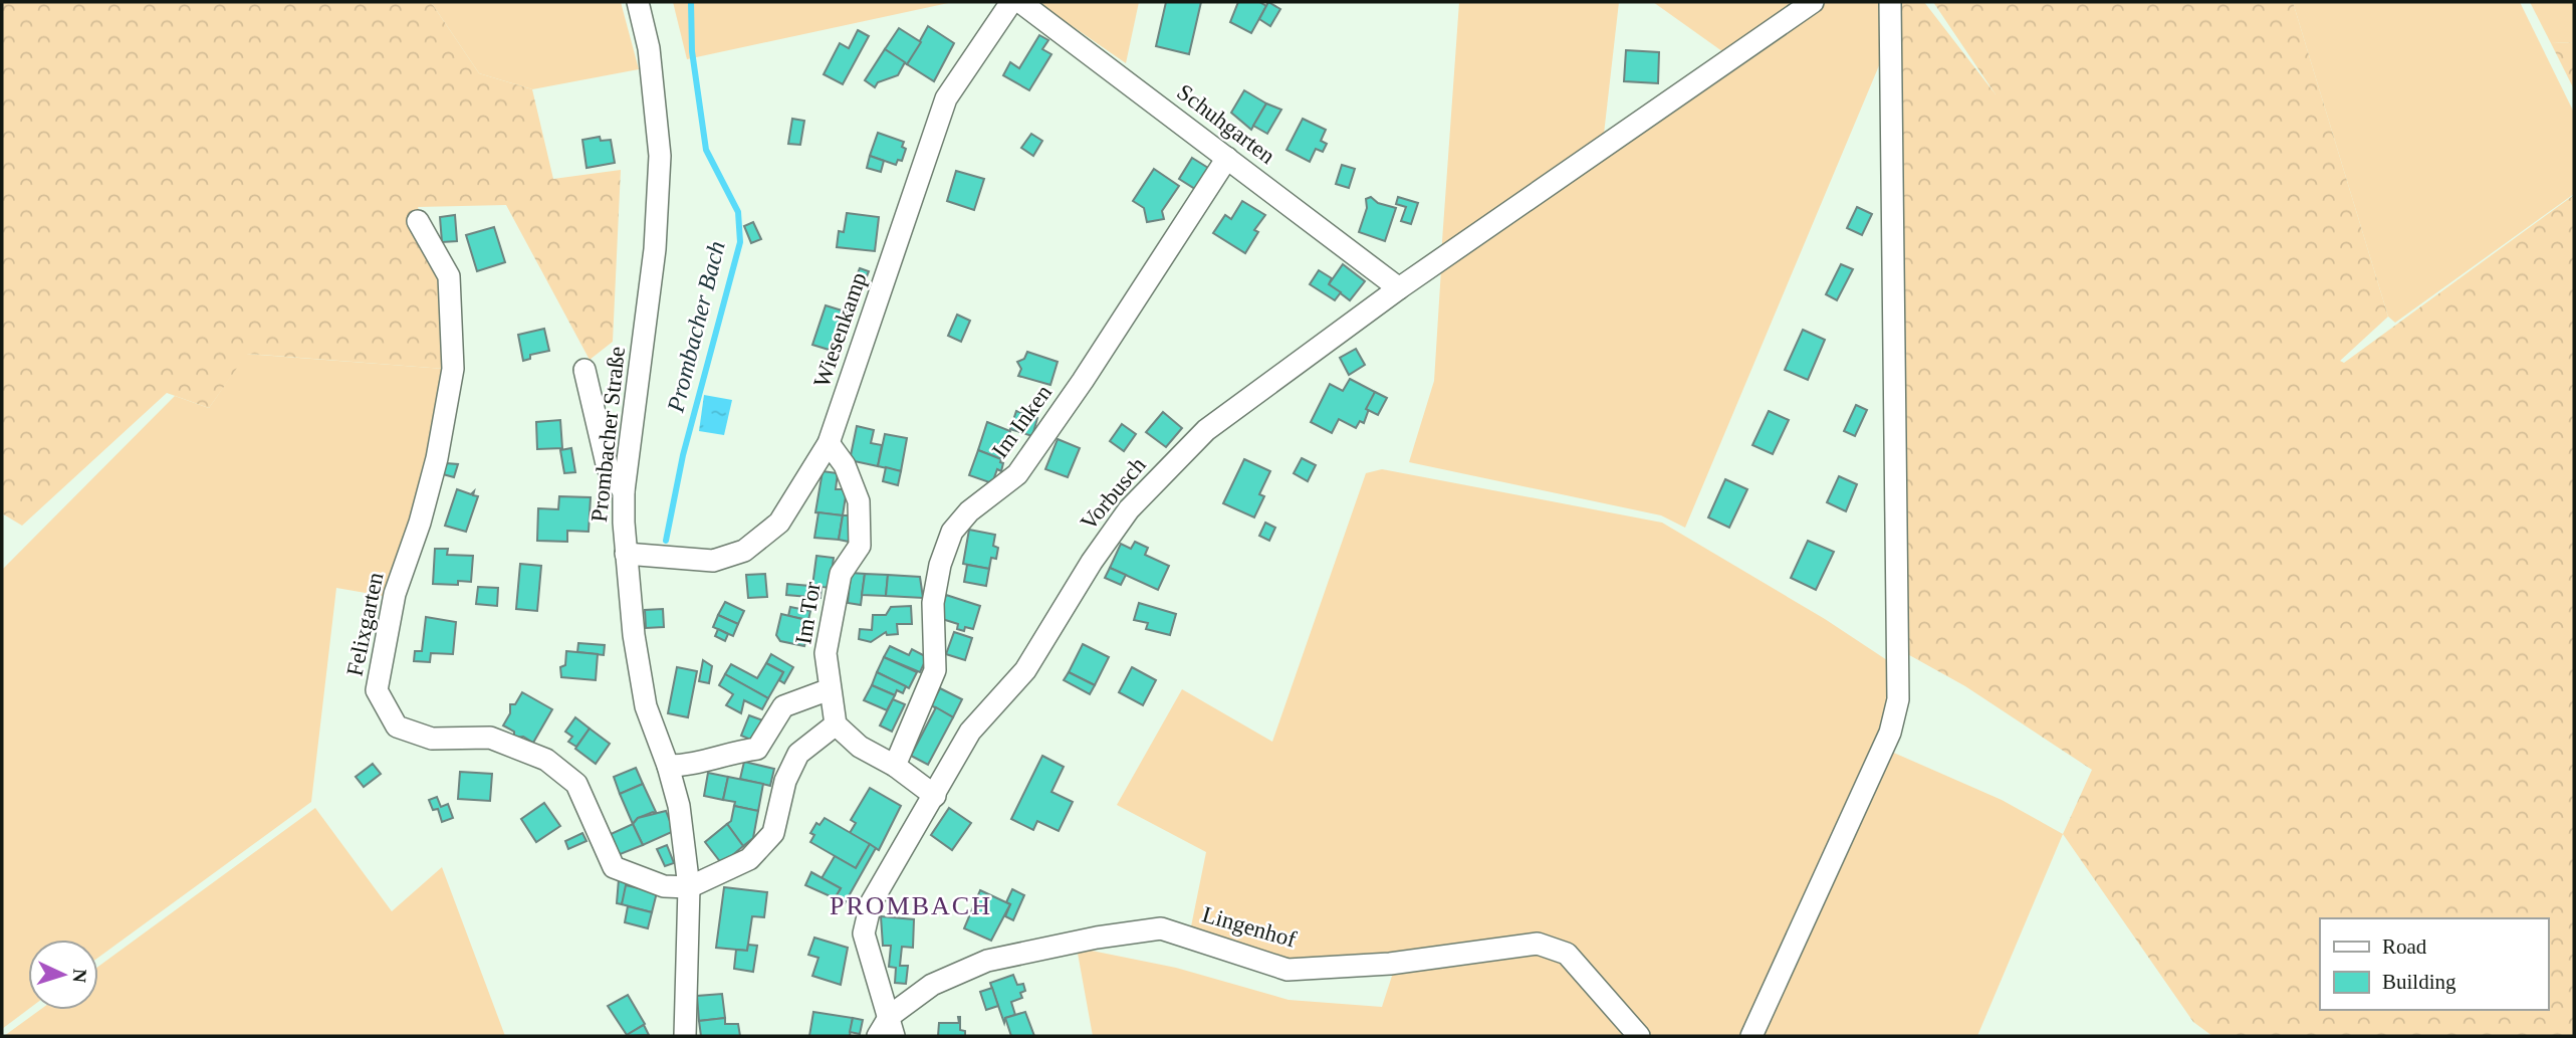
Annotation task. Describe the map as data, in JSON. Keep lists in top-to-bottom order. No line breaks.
{"streets":{"street":["Schuhgarten","Wiesenkamp","Im Inken","Prombacher Straße","Vorbusch","Im Tor","Felixgarten","Lingenhof"]},"crossings":[["Schuhgarten","Im Inken"],["Schuhgarten","Vorbusch"],["Wiesenkamp","Prombacher Straße"],["Wiesenkamp","Im Tor"],["Prombacher Straße","Felixgarten"],["Vorbusch","Lingenhof"]],"districts":["PROMBACH"],"water":["Prombacher Bach"],"legend":["Road","Building"],"north":"right"}
